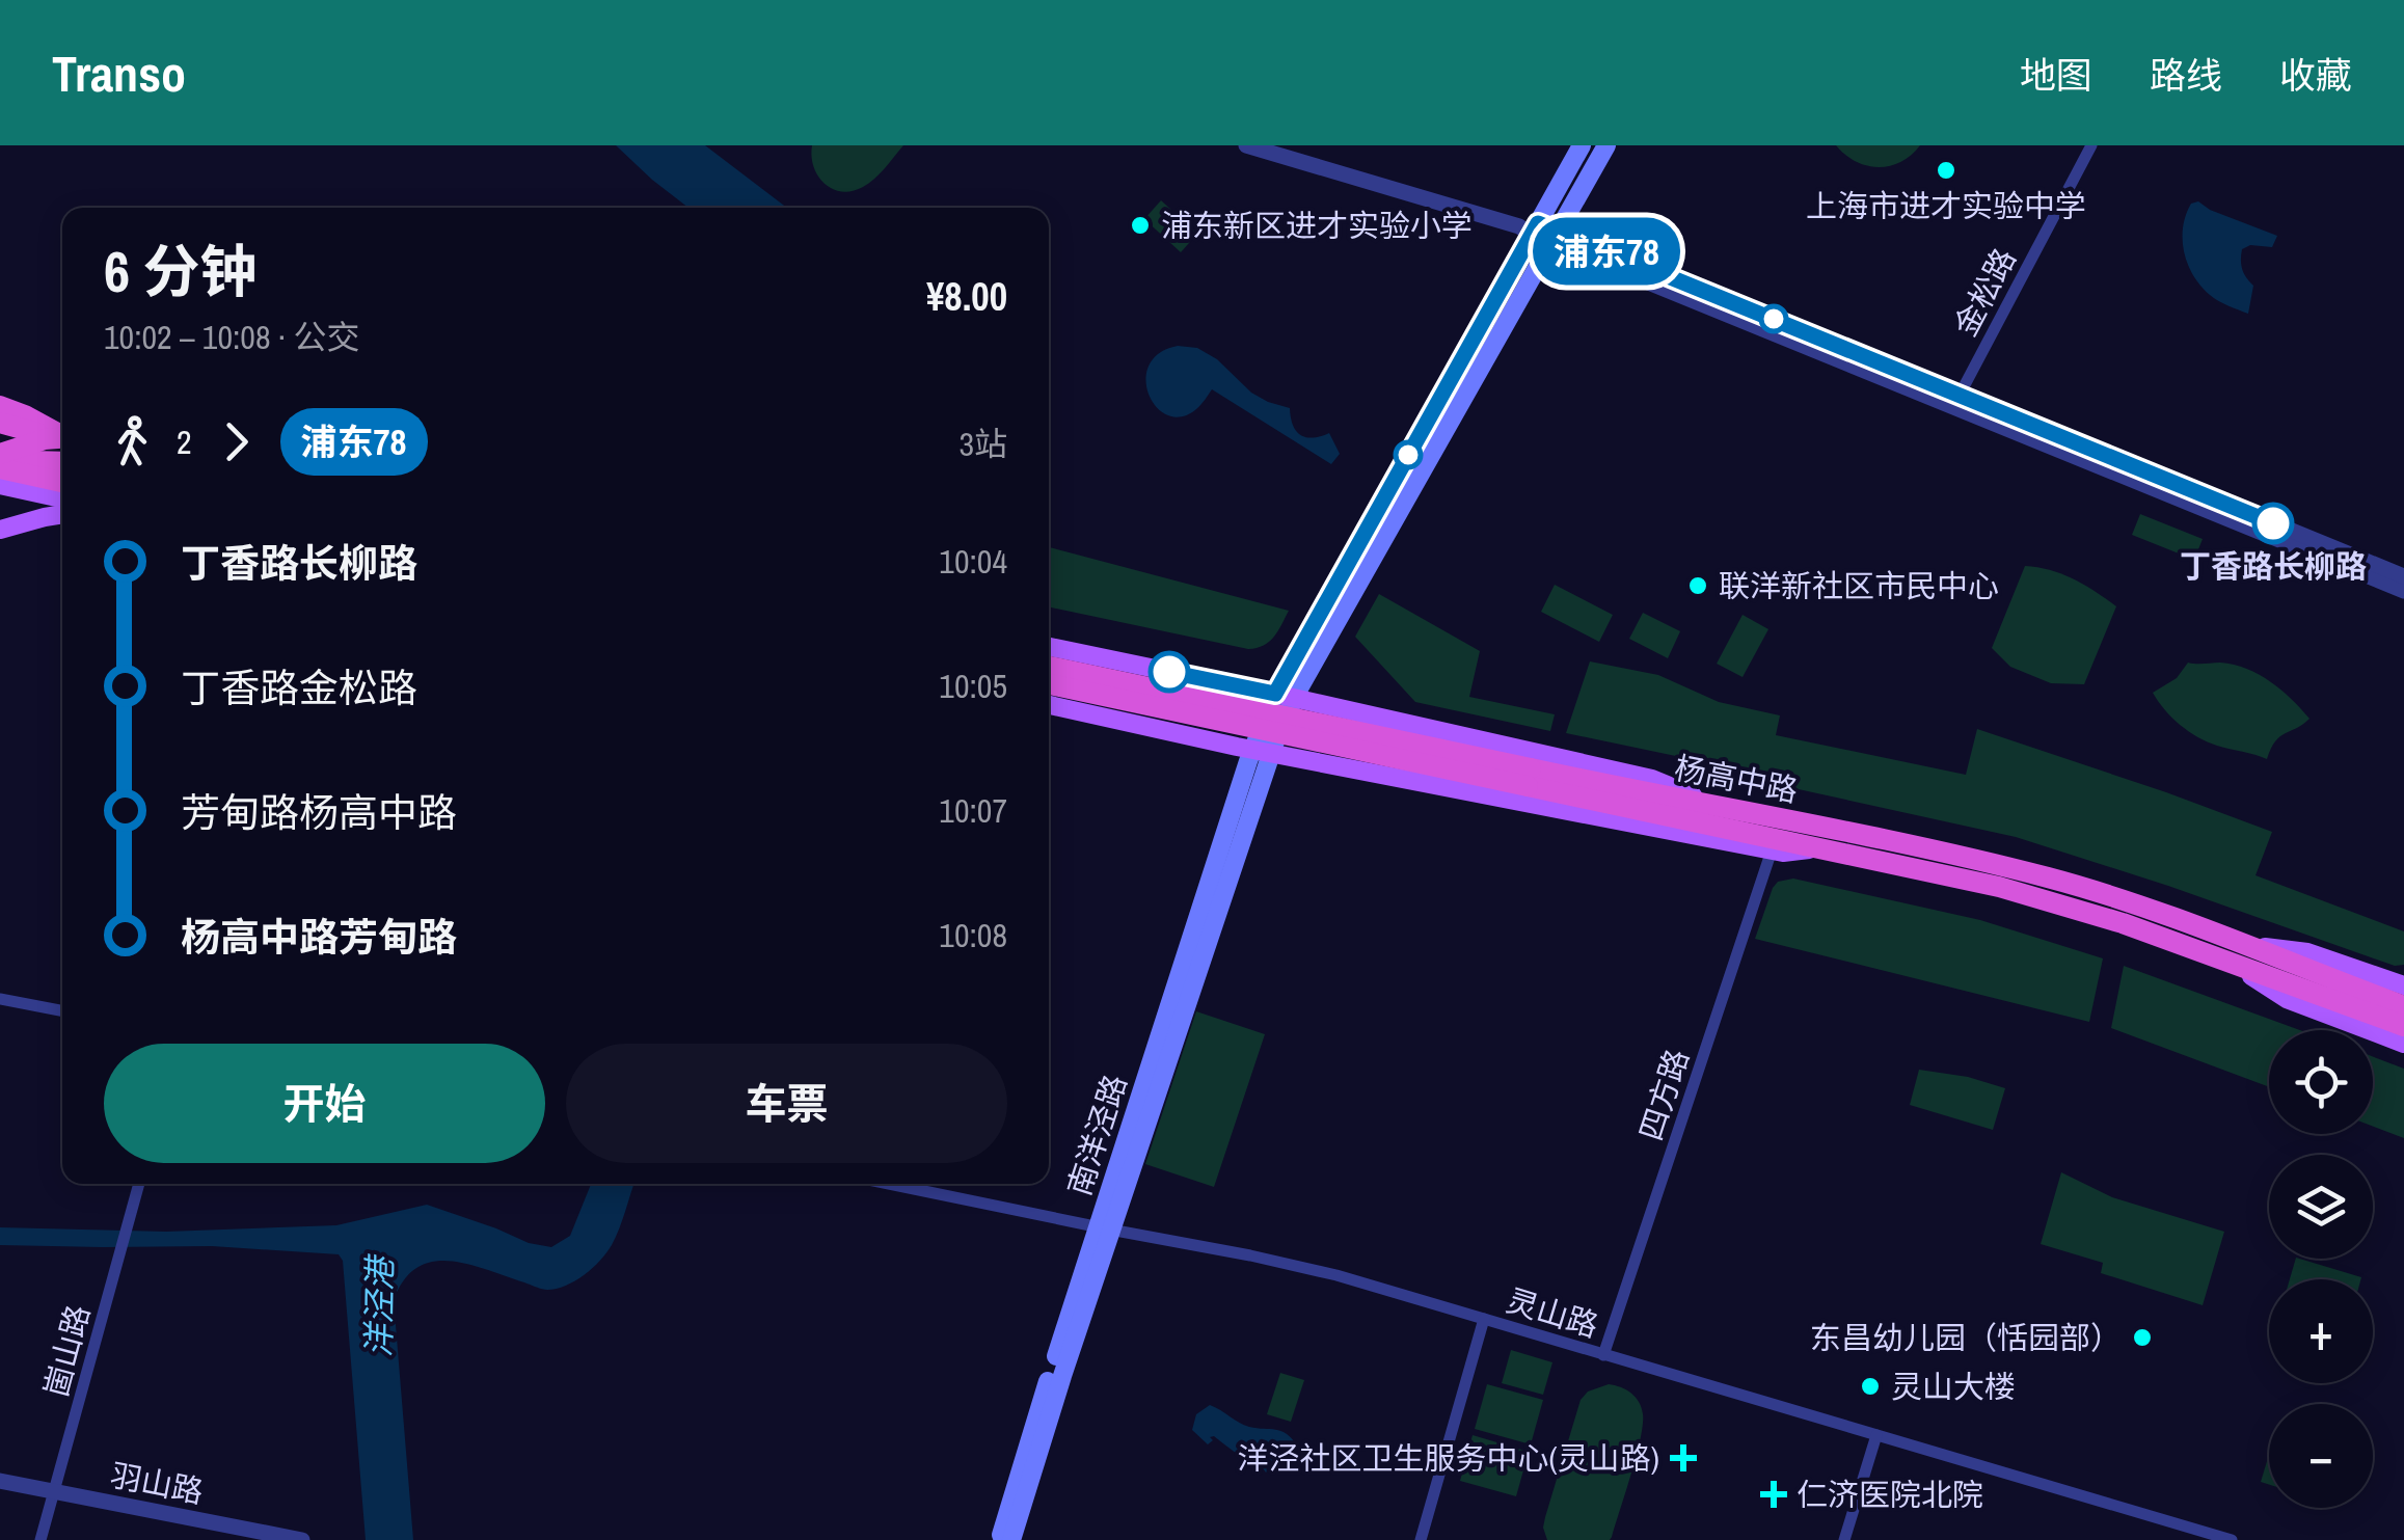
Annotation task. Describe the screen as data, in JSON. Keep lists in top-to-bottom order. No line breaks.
{"streets":{"highway":["杨高中路"],"main road":["南洋泾路"],"street":["金松路","四方路","灵山路","崮山路","羽山路"]},"crossings":[["杨高中路","四方路"],["杨高中路","南洋泾路"],["四方路","灵山路"],["南洋泾路","灵山路"],["崮山路","羽山路"]],"water":["洋泾港"],"places":{"other":["上海市进才实验中学","浦东新区进才实验小学","丁香路长柳路","联洋新社区市民中心","东昌幼儿园（恬园部）","灵山大楼"],"health":["洋泾社区卫生服务中心(灵山路)","仁济医院北院"]},"lines":["bus line 浦东78"],"page":{"header":"Transo","nav":["地图","路线","收藏"],"on_map":"浦东78","heading":["6 分钟","10:02 – 10:08 · 公交","¥8.00"],"legs":["2","浦东78","3站"],"list":[{"name":"丁香路长柳路","value":"10:04"},{"name":"丁香路金松路","value":"10:05"},{"name":"芳甸路杨高中路","value":"10:07"},{"name":"杨高中路芳甸路","value":"10:08"}],"buttons":["开始","车票"],"map_buttons":["+","−"]}}
